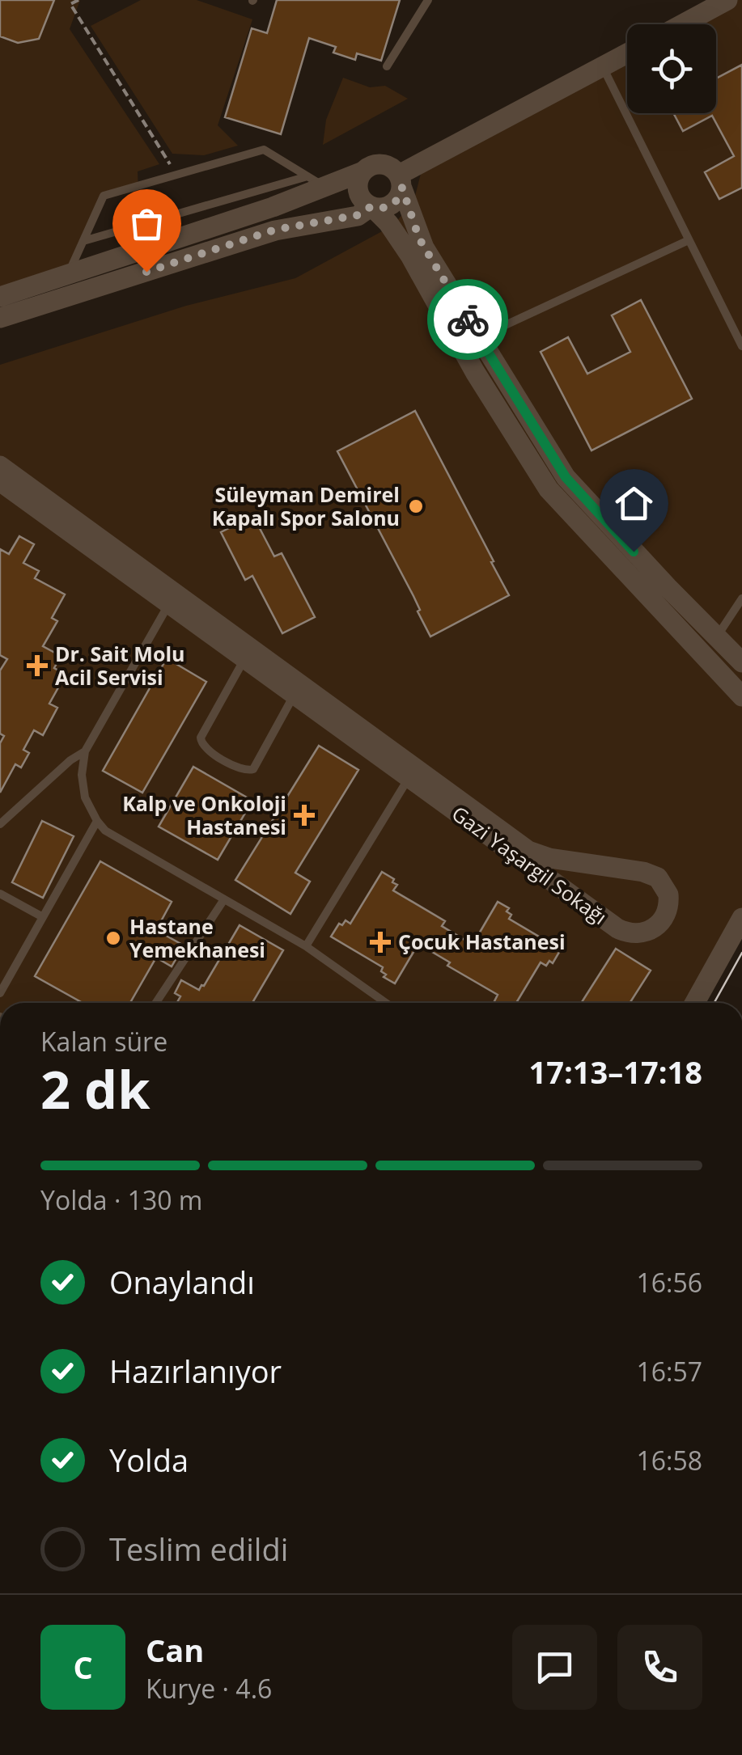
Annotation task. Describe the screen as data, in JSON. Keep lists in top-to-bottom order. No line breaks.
{"streets":{"street":["Gazi Yaşargil Sokağı"]},"places":{"other":["Süleyman Demirel Kapalı Spor Salonu","Hastane Yemekhanesi"],"health":["Dr. Sait Molu Acil Servisi","Kalp ve Onkoloji Hastanesi","Çocuk Hastanesi"]},"page":{"heading":["2 dk","Kalan süre","17:13–17:18"],"panel":["Can","Kurye · 4.6"],"bar":"Yolda · 130 m","list":[["Onaylandı","16:56"],["Hazırlanıyor","16:57"],["Yolda","16:58"],"Teslim edildi"],"round":"C"}}
